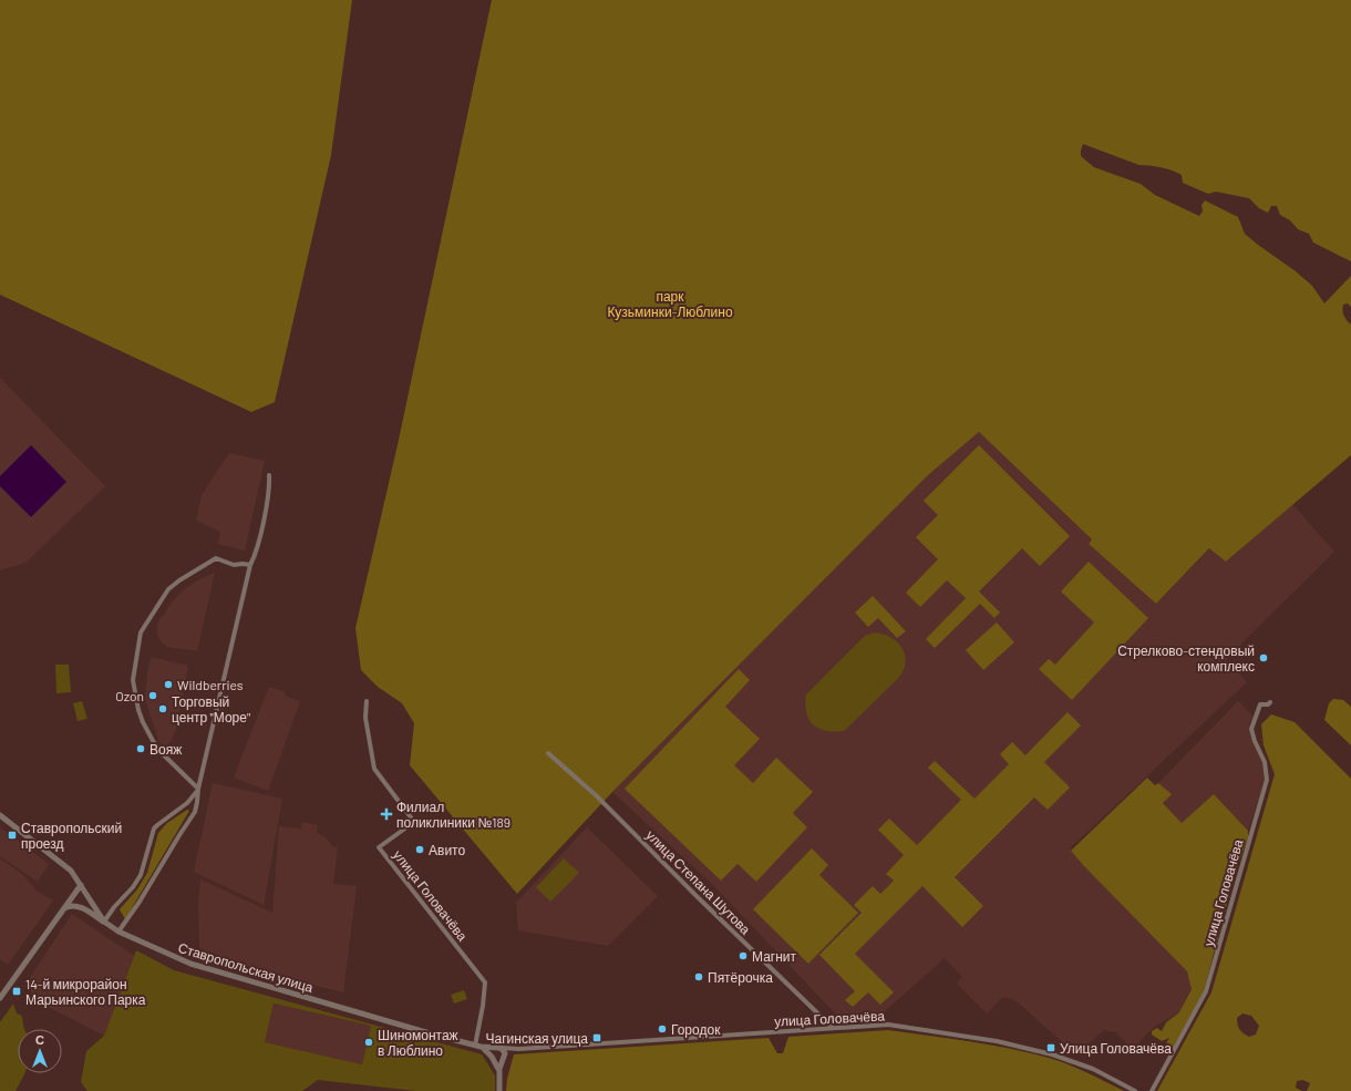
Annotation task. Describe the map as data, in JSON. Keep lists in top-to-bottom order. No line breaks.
{"streets":{"street":["улица Степана Шутова","улица Головачёва","Ставропольская улица"]},"crossings":[["улица Степана Шутова","улица Головачёва"],["улица Головачёва","Ставропольская улица"]],"parks":["парк Кузьминки-Люблино"],"places":{"other":["Стрелково-стендовый комплекс","Wildberries","Ozon","Торговый центр \"Море\"","Вояж","Авито","Магнит","Пятёрочка","Городок","Шиномонтаж в Люблино"],"health":["Филиал поликлиники №189"],"transit":["Ставропольский проезд","14-й микрорайон Марьинского Парка","Чагинская улица","Улица Головачёва"]},"north":"top"}
